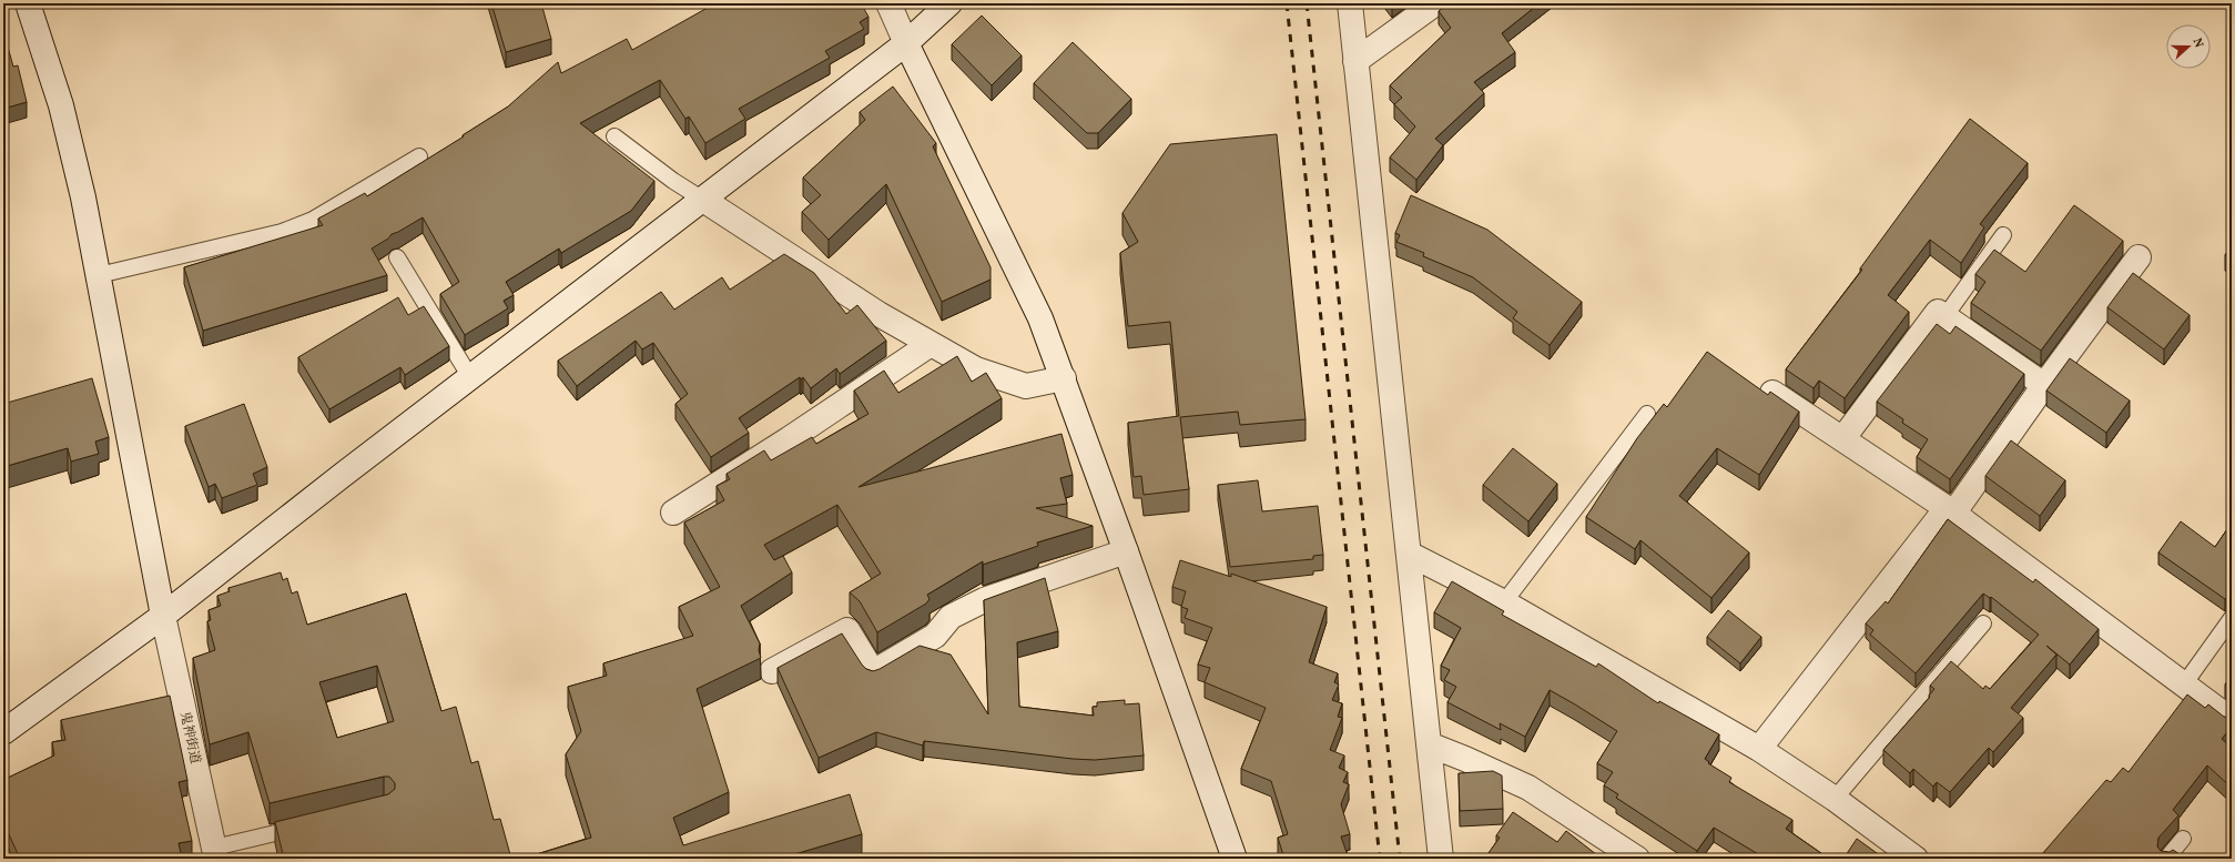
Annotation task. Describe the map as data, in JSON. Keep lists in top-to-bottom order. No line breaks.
{"streets":{"street":["鬼神街道"]},"north":"right"}
